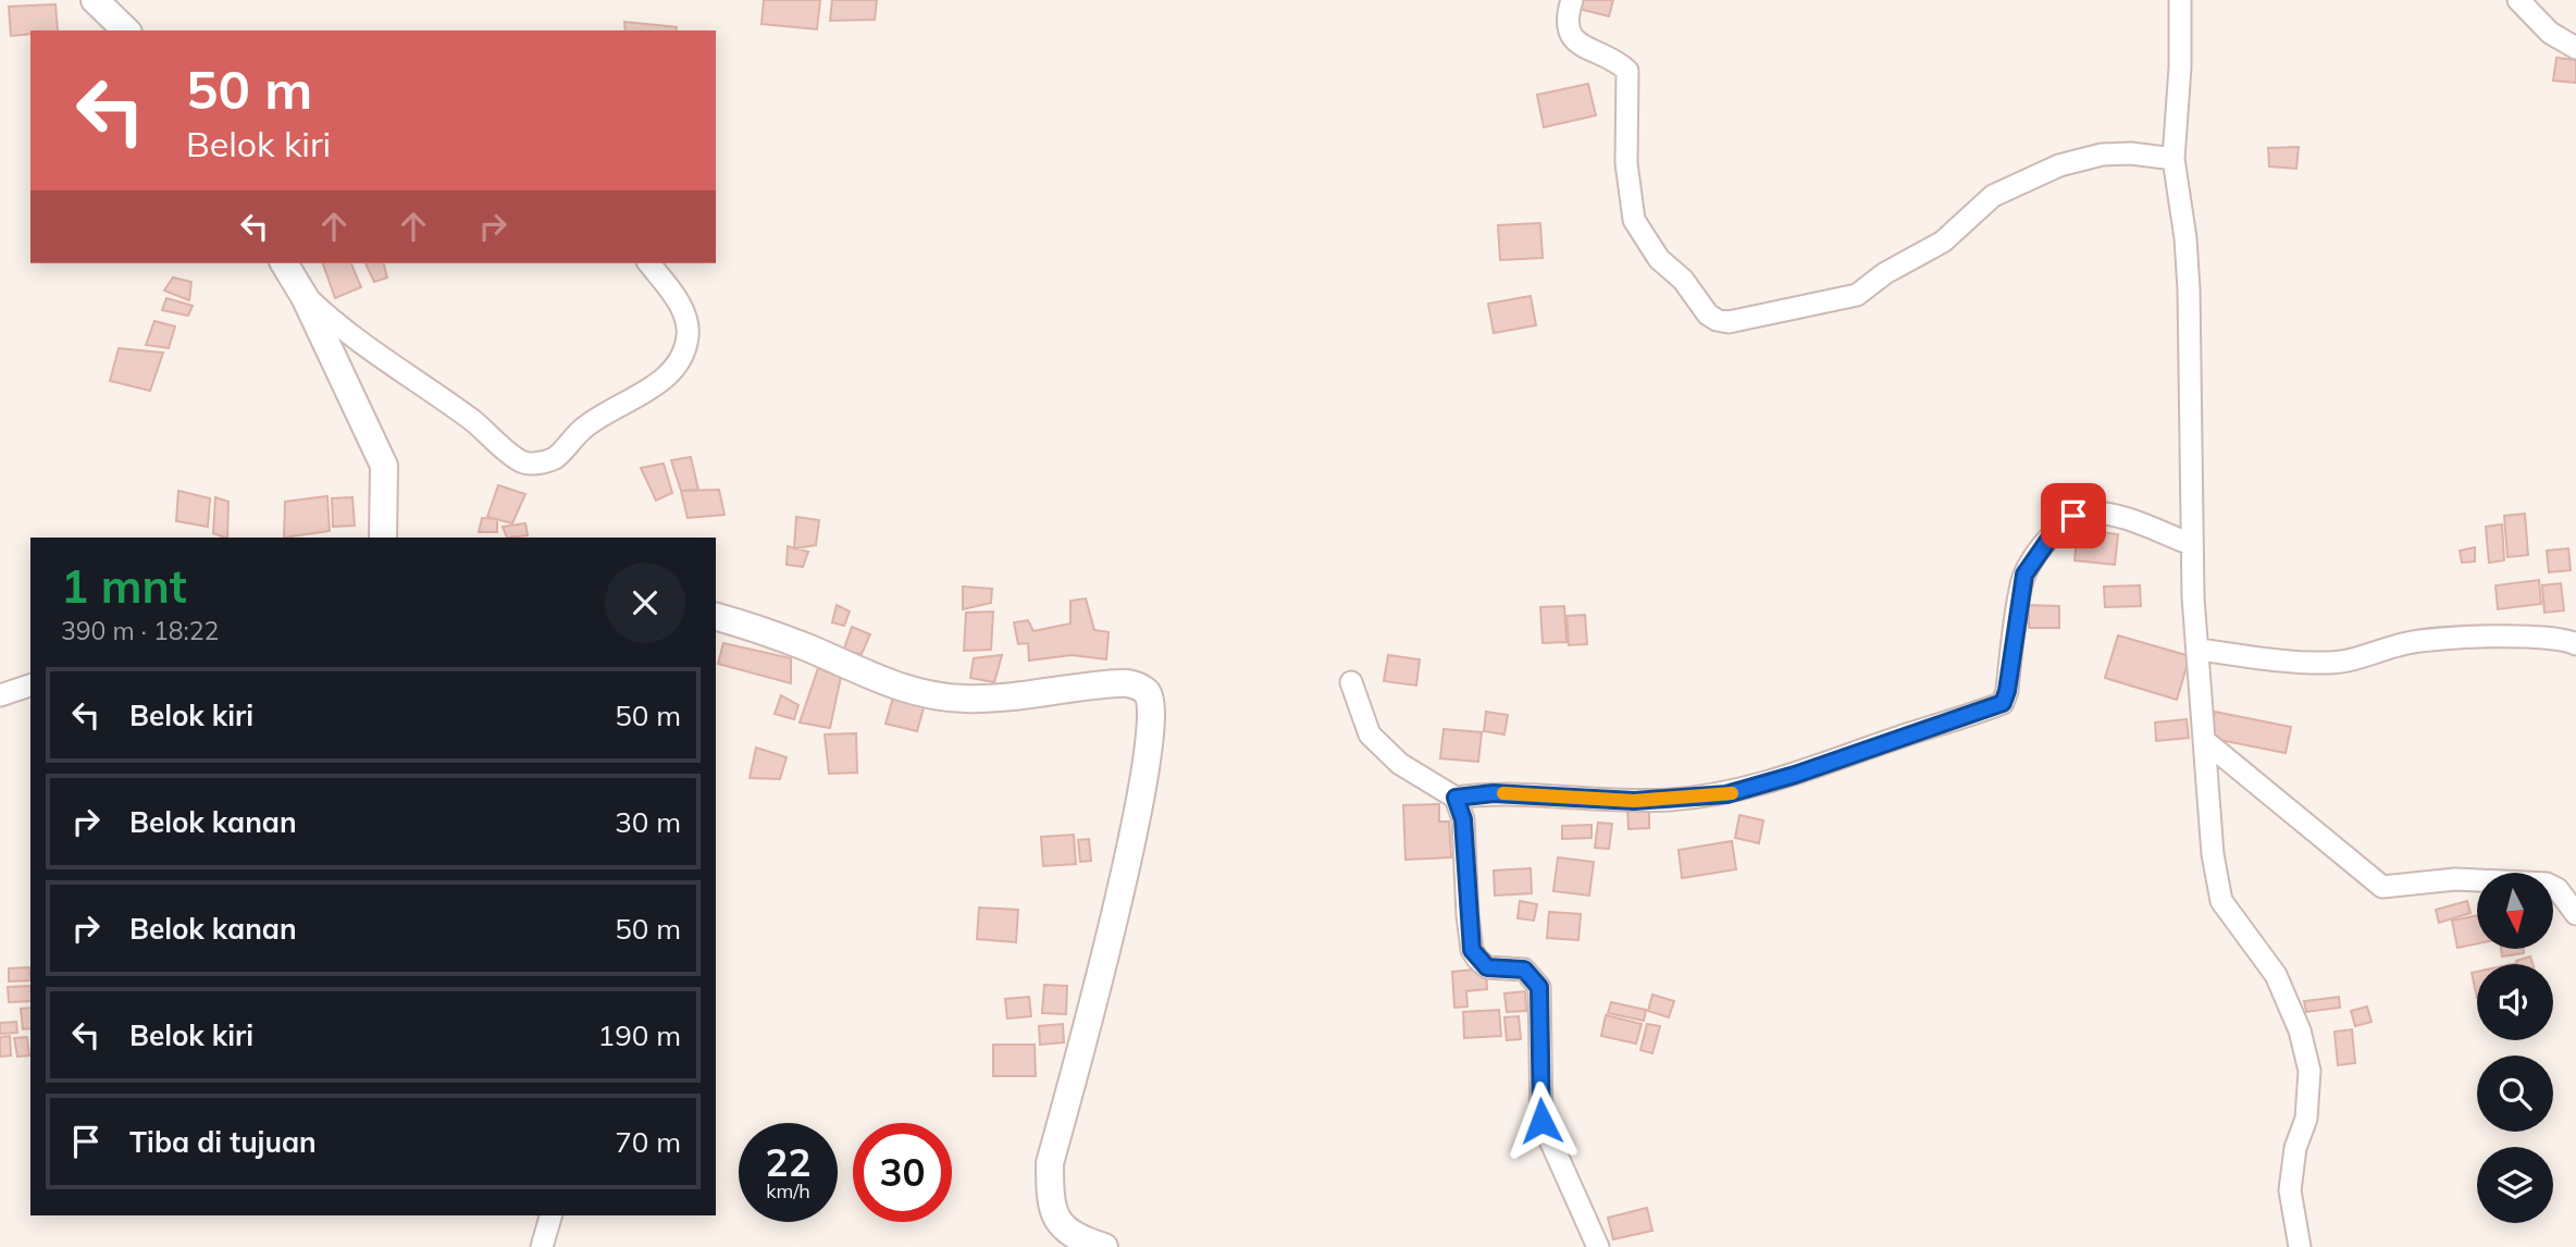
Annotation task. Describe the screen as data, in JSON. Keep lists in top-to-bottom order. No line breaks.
{"north":"bottom","page":{"turn":["50 m","Belok kiri"],"heading":["1 mnt","390 m · 18:22"],"list":[{"name":"Belok kiri","value":"50 m"},{"name":"Belok kanan","value":"30 m"},{"name":"Belok kanan","value":"50 m"},{"name":"Belok kiri","value":"190 m"},{"name":"Tiba di tujuan","value":"70 m"}],"speed":"22 km/h","limit":"30"}}
